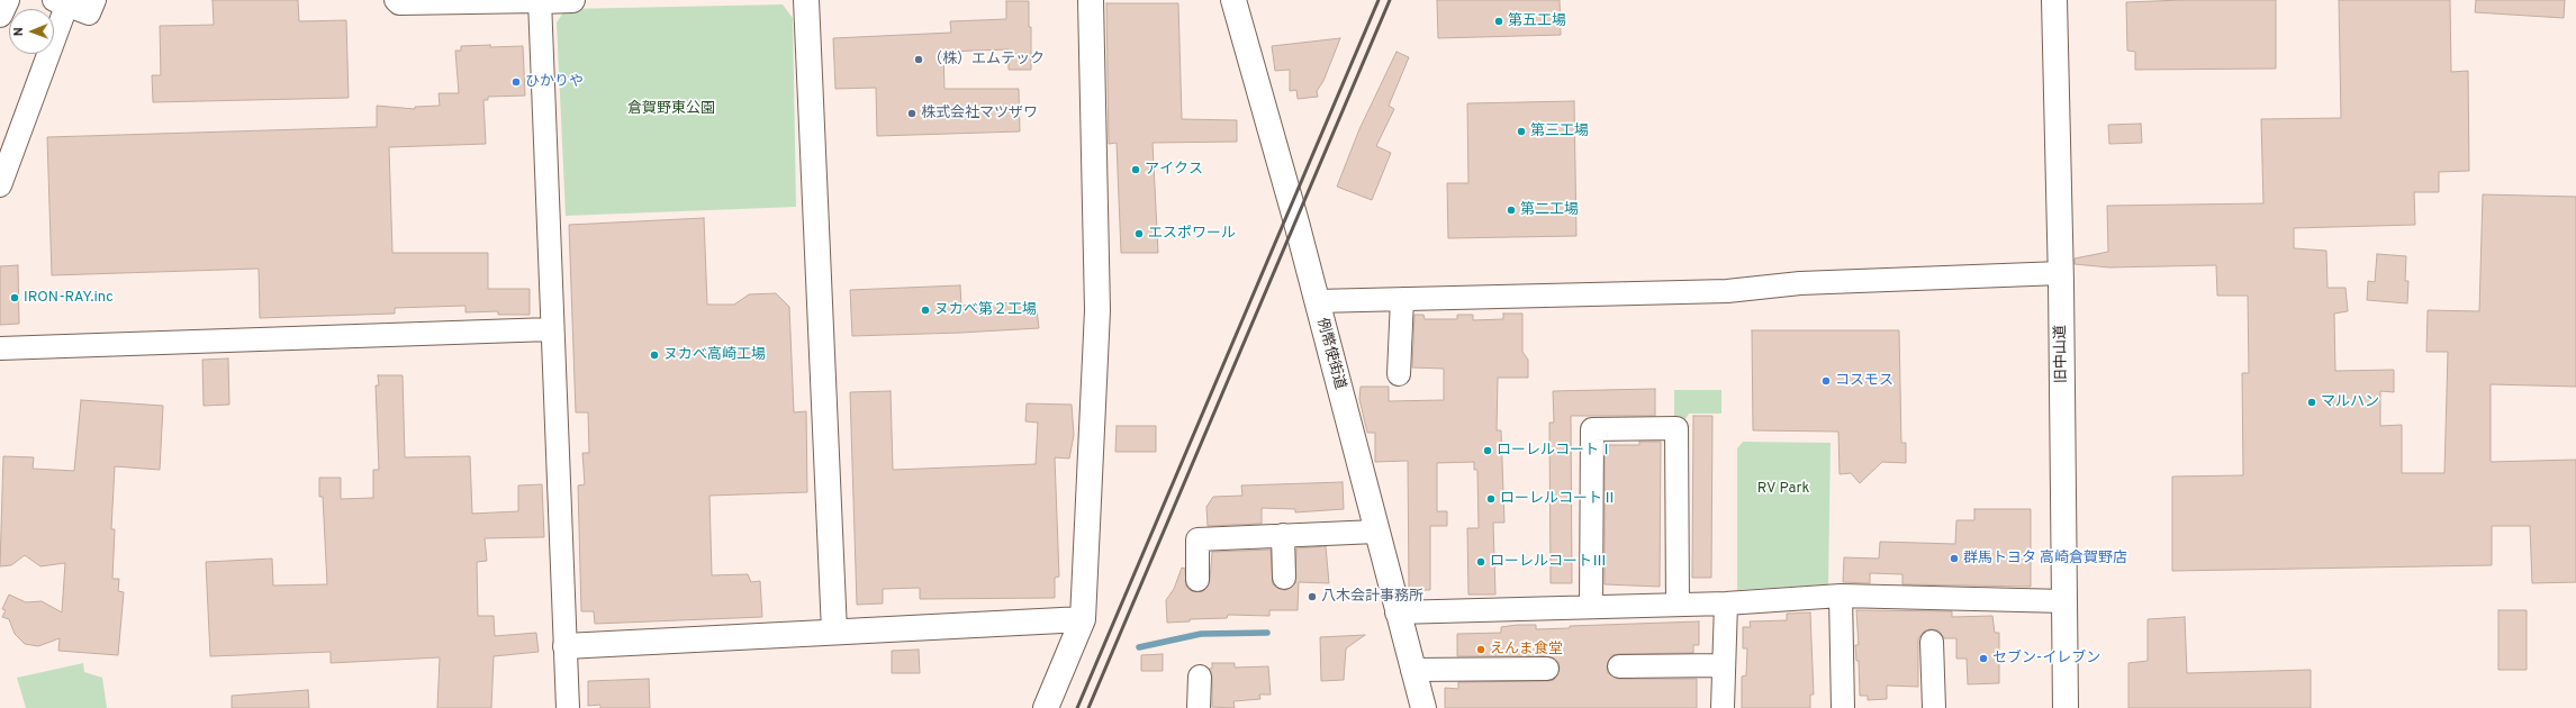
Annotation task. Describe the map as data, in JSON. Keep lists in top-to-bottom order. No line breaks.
{"streets":{"main road":["例幣使街道","旧中山道"]},"parks":["倉賀野東公園","RV Park"],"places":["第五工場","（株）エムテック","ひかりや","株式会社マツザワ","第三工場","アイクス","第二工場","エスポワール","IRON-RAY.inc","ヌカべ第２工場","ヌカべ高崎工場","コスモス","マルハン","ローレルコートⅠ","ローレルコートⅡ","群馬トヨタ 高崎倉賀野店","ローレルコートⅢ","八木会計事務所","えんま食堂","セブン-イレブン"],"north":"left"}
